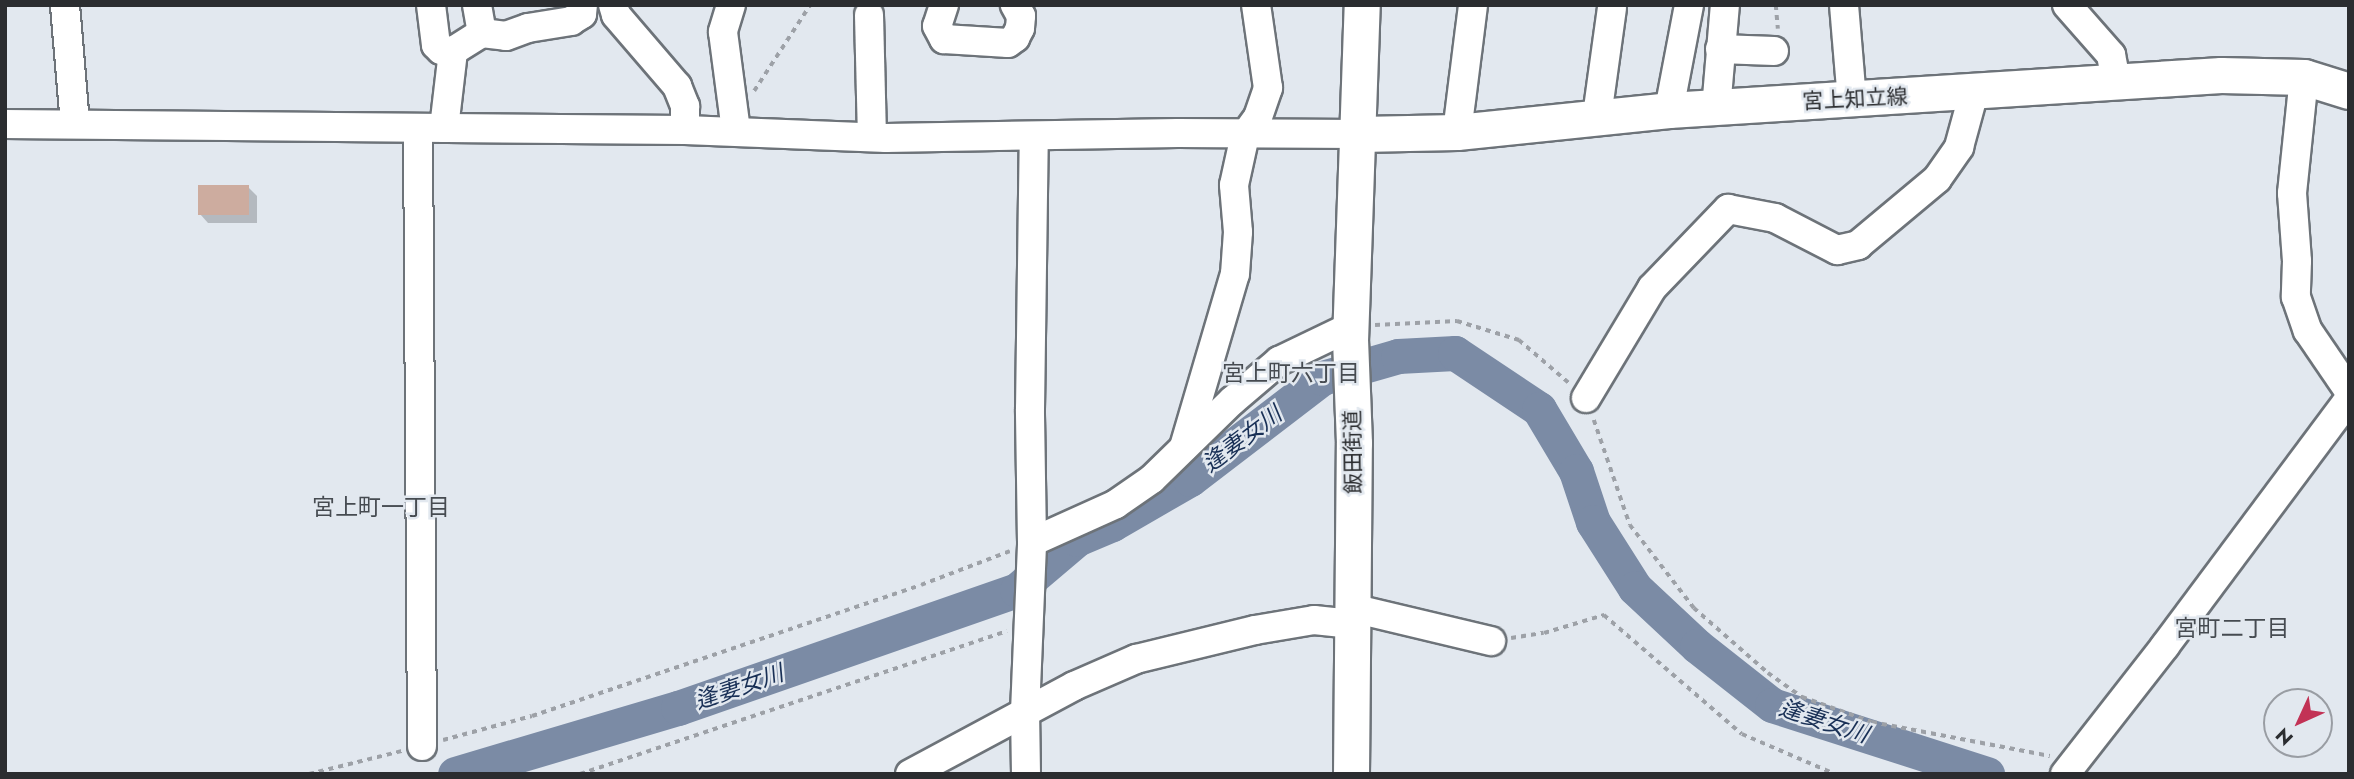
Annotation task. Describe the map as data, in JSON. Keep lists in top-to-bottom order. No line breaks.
{"streets":{"main road":["宮上知立線","飯田街道"]},"crossings":[["宮上知立線","飯田街道"]],"districts":["宮上町六丁目","宮上町一丁目","宮町二丁目"],"water":["逢妻女川"],"north":"bottom left"}
